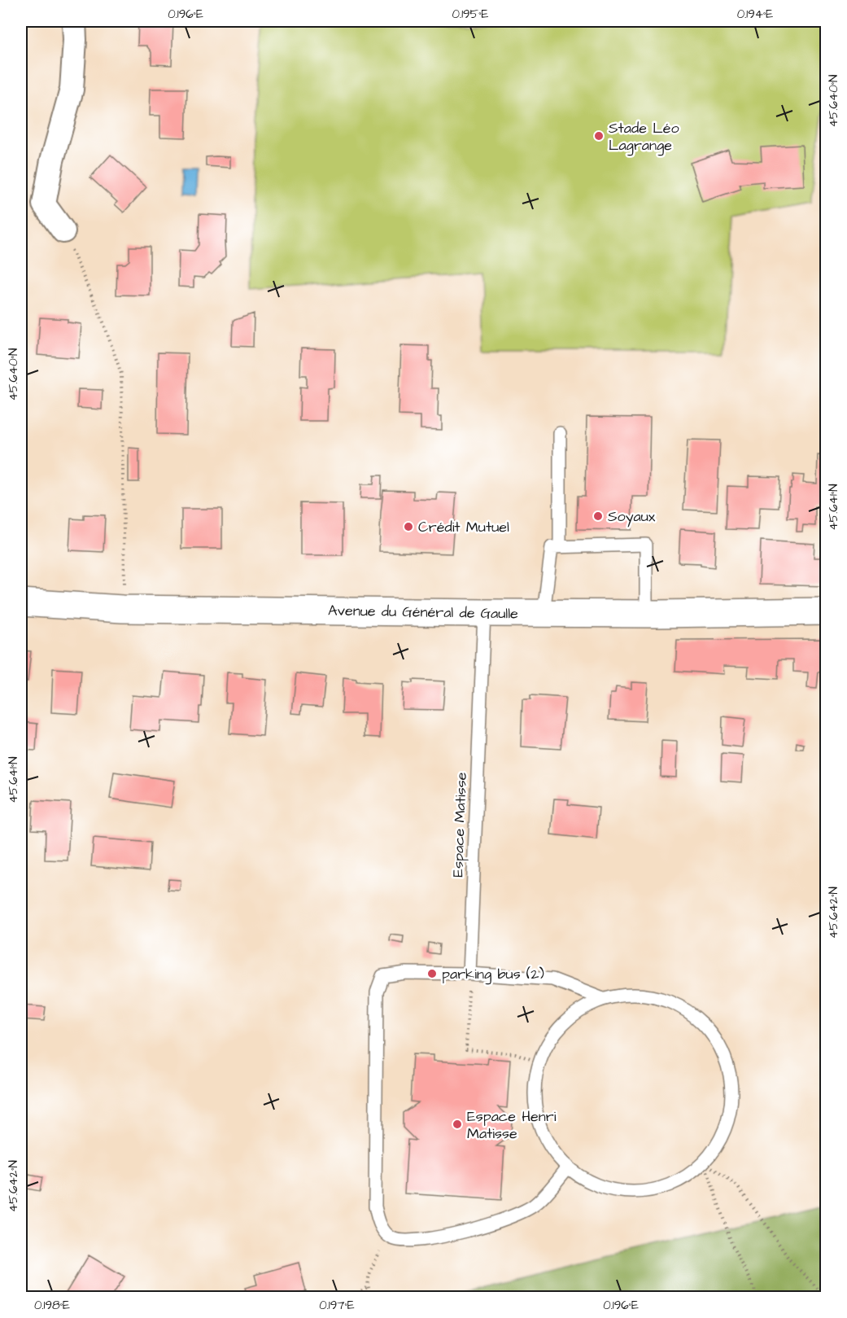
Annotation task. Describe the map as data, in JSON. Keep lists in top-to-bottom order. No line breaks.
{"streets":{"main road":["Avenue du Général de Gaulle"],"lane":["Espace Matisse"]},"crossings":[["Avenue du Général de Gaulle","Espace Matisse"]],"places":["Stade Léo Lagrange","Soyaux","Crédit Mutuel","parking bus (2)","Espace Henri Matisse"],"coordinates":["0.196°E","0.195°E","0.194°E","45.640°N","45.641°N","45.642°N","0.198°E","0.197°E"]}
